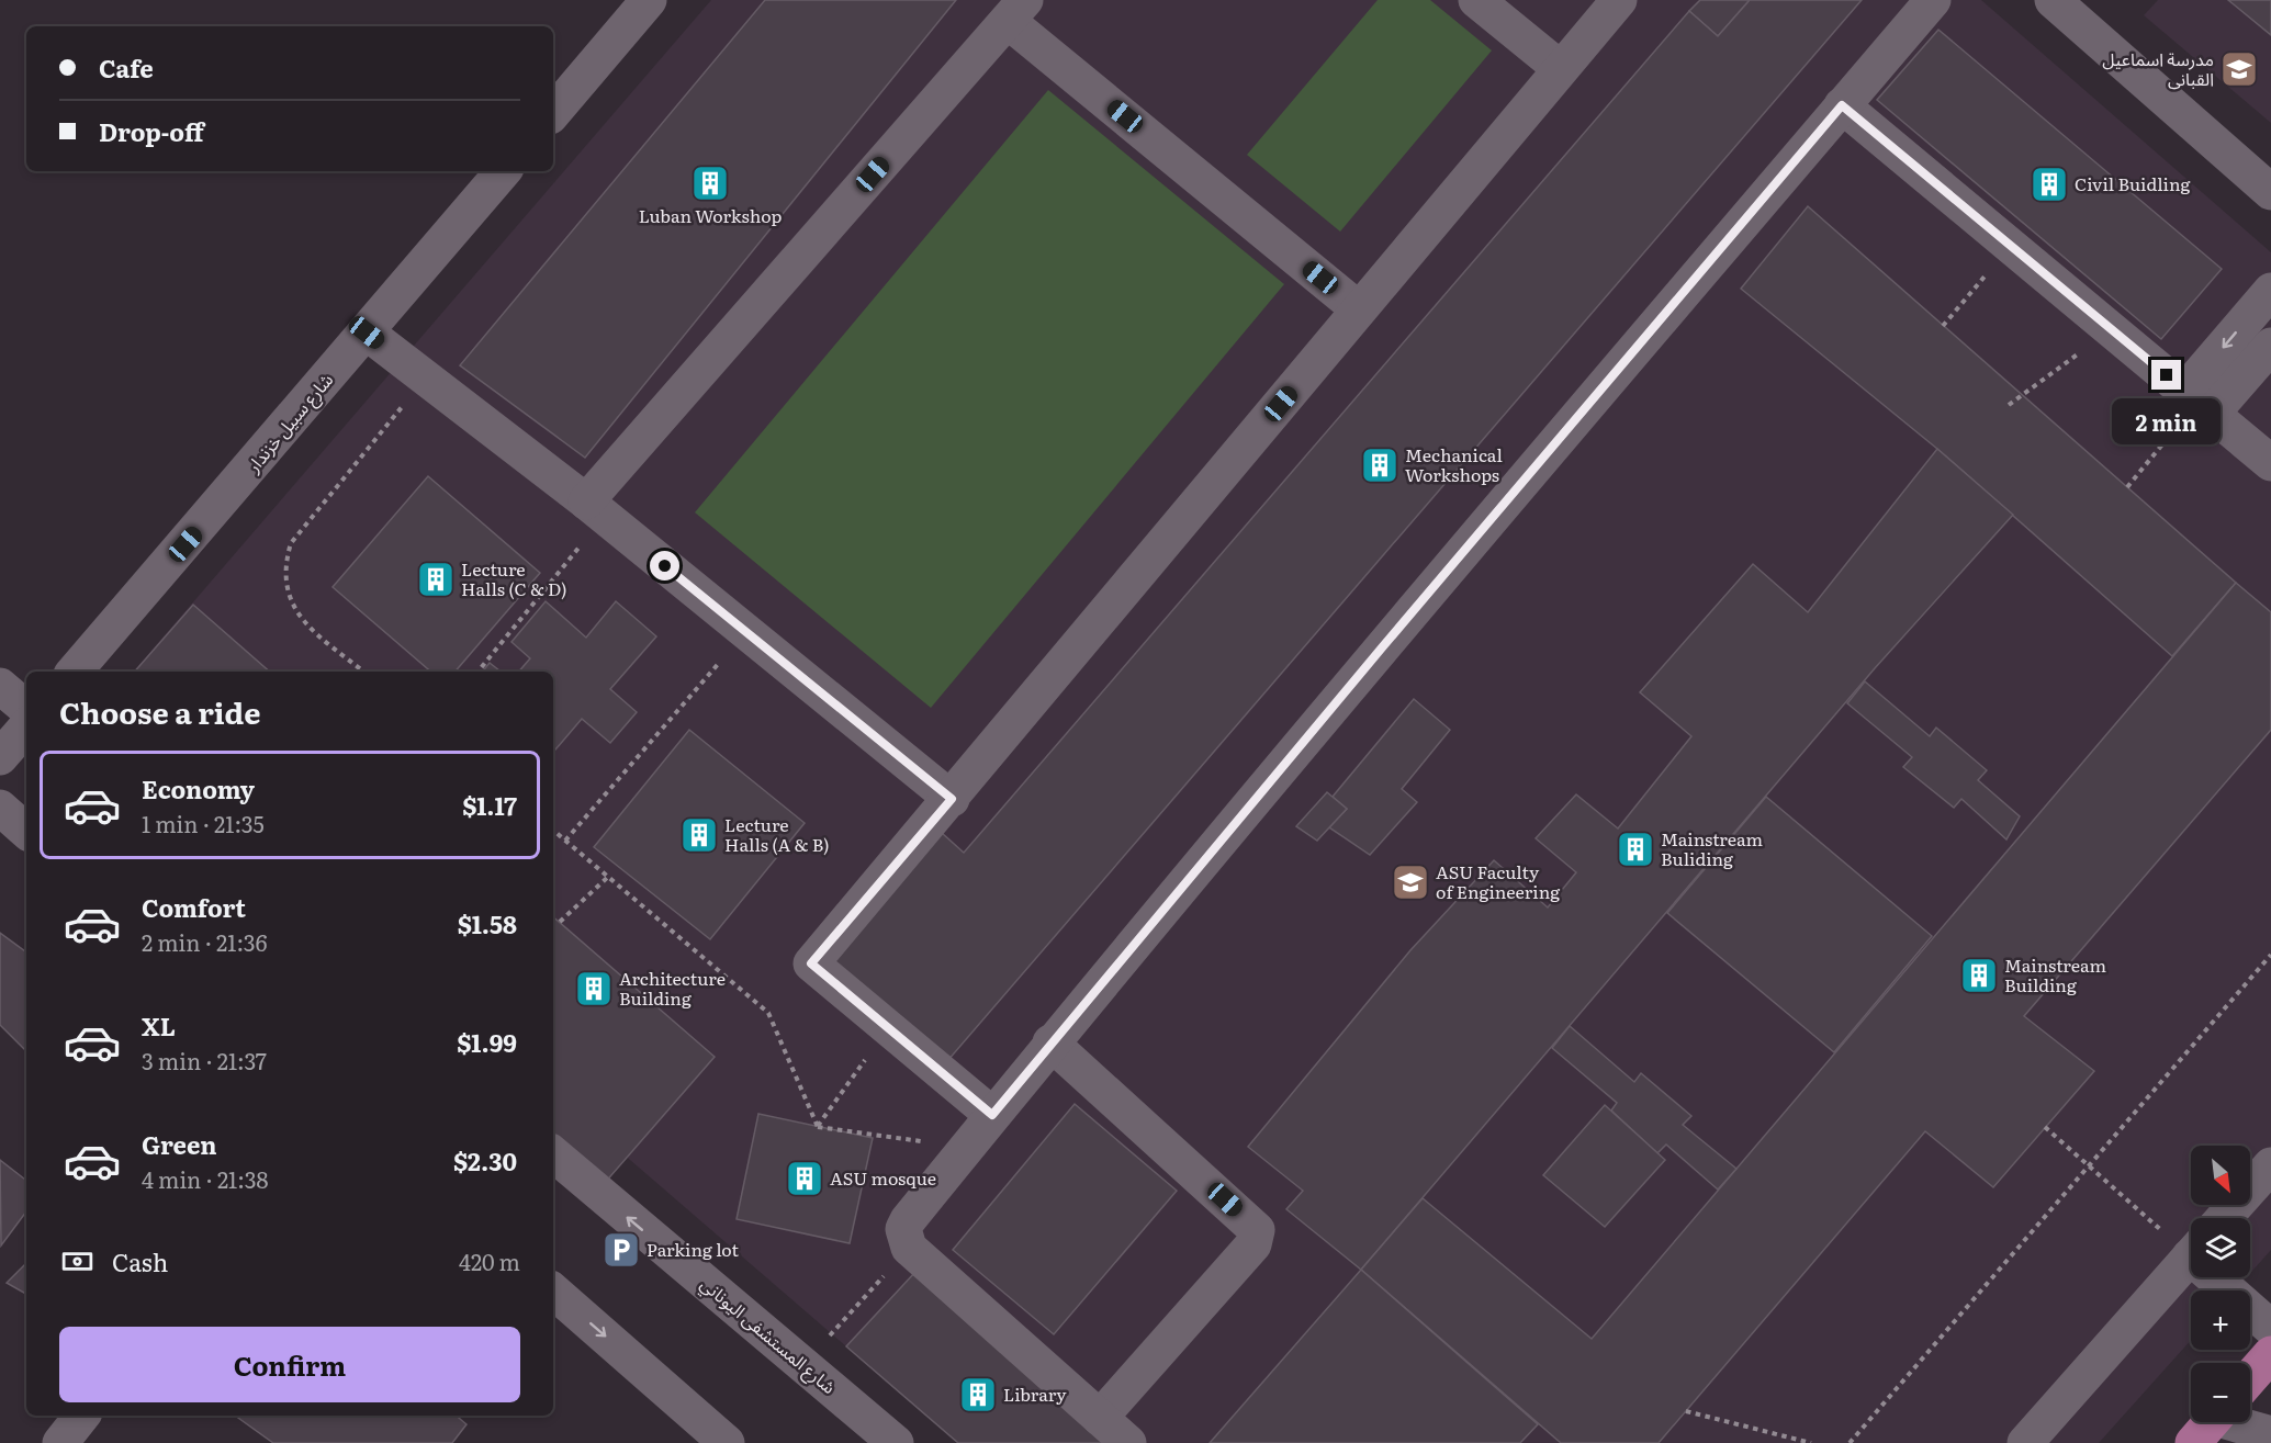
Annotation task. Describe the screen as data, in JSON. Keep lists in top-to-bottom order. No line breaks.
{"streets":{"street":["شارع سبيل خزندار","شارع المستشفى اليوناني"]},"places":{"school or university":["مدرسة اسماعيل القبانى","ASU Faculty of Engineering"],"building":["Luban Workshop","Civil Buidling","Mechanical Workshops","Lecture Halls (C & D)","Lecture Halls (A & B)","Mainstream Buliding","Mainstream Building","Architecture Building","ASU mosque","Library"],"parking":["Parking lot"]},"north":"bottom right","page":{"banner":["Cafe","Drop-off"],"bubble":"2 min","heading":"Choose a ride","list":[{"name":"Economy","note":"1 min · 21:35","value":"$1.17"},{"name":"Comfort","note":"2 min · 21:36","value":"$1.58"},{"name":"XL","note":"3 min · 21:37","value":"$1.99"},{"name":"Green","note":"4 min · 21:38","value":"$2.30"}],"map_buttons":["+","−"],"pay":["Cash","420 m"],"buttons":"Confirm"}}
